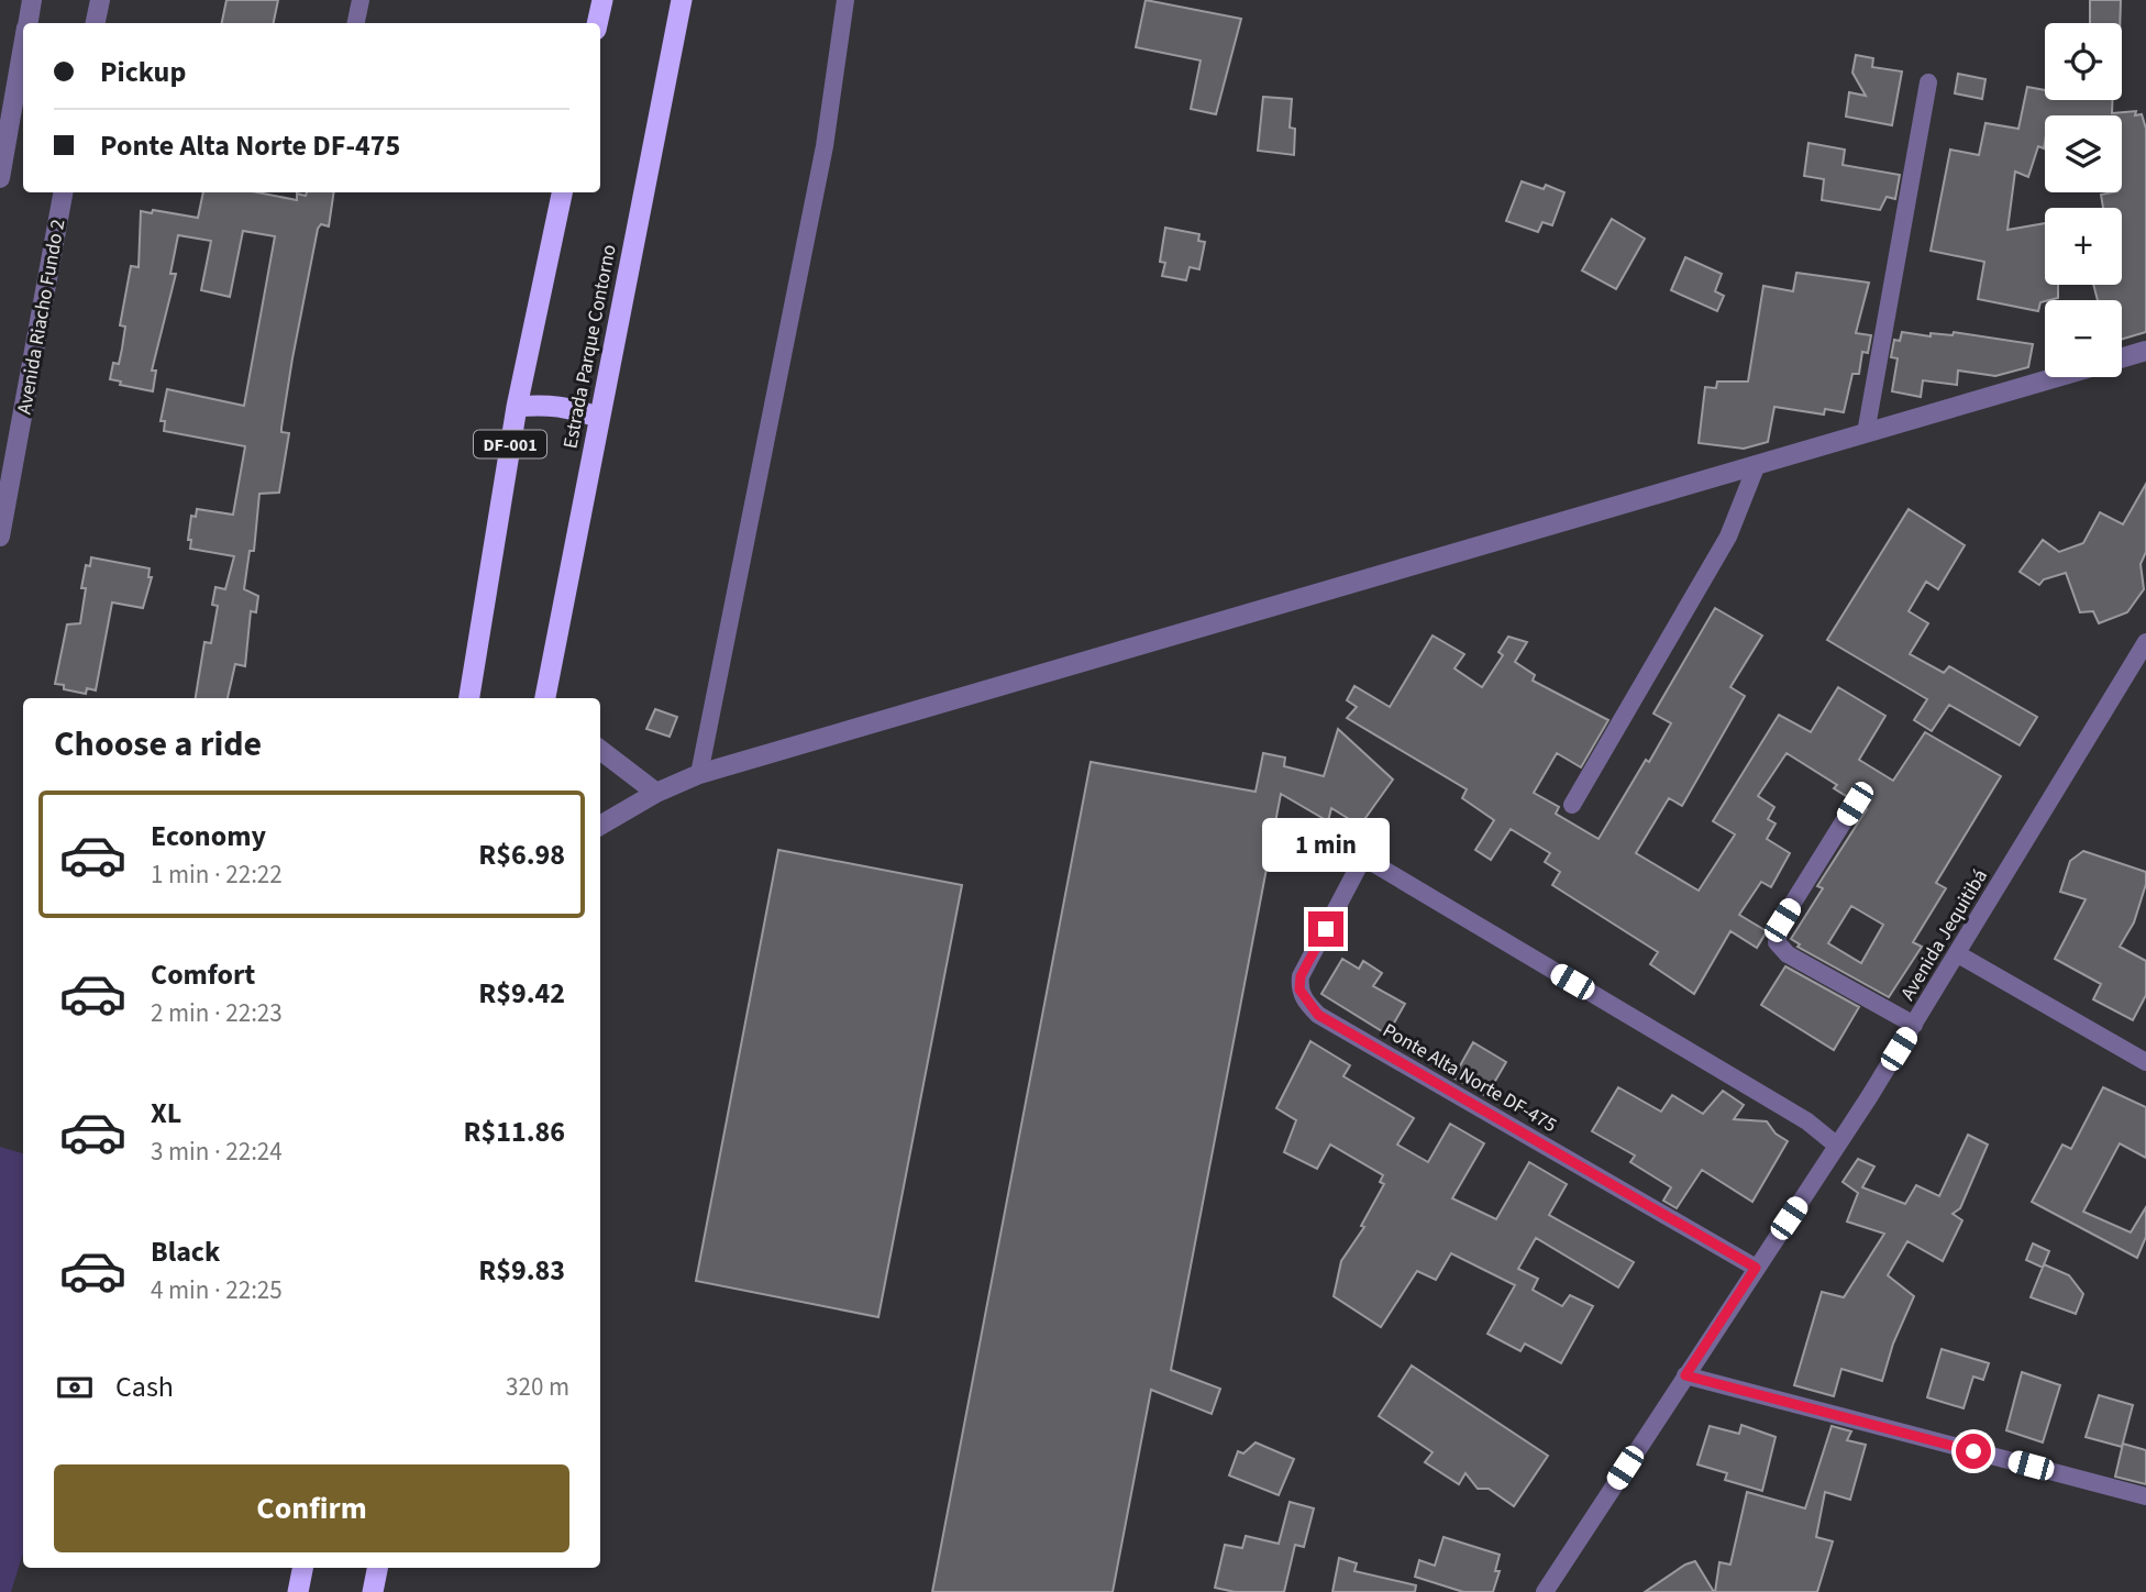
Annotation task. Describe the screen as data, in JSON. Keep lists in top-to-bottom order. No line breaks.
{"streets":{"highway":["Estrada Parque Contorno","DF-001"],"street":["Avenida Riacho Fundo 2","Avenida Jequitibá","Ponte Alta Norte DF-475"]},"crossings":[["Avenida Jequitibá","Ponte Alta Norte DF-475"]],"page":{"map_buttons":["+","−"],"banner":["Pickup","Ponte Alta Norte DF-475"],"heading":"Choose a ride","list":[{"name":"Economy","note":"1 min · 22:22","value":"R$6.98"},{"name":"Comfort","note":"2 min · 22:23","value":"R$9.42"},{"name":"XL","note":"3 min · 22:24","value":"R$11.86"},{"name":"Black","note":"4 min · 22:25","value":"R$9.83"}],"bubble":"1 min","pay":["Cash","320 m"],"buttons":"Confirm"}}
